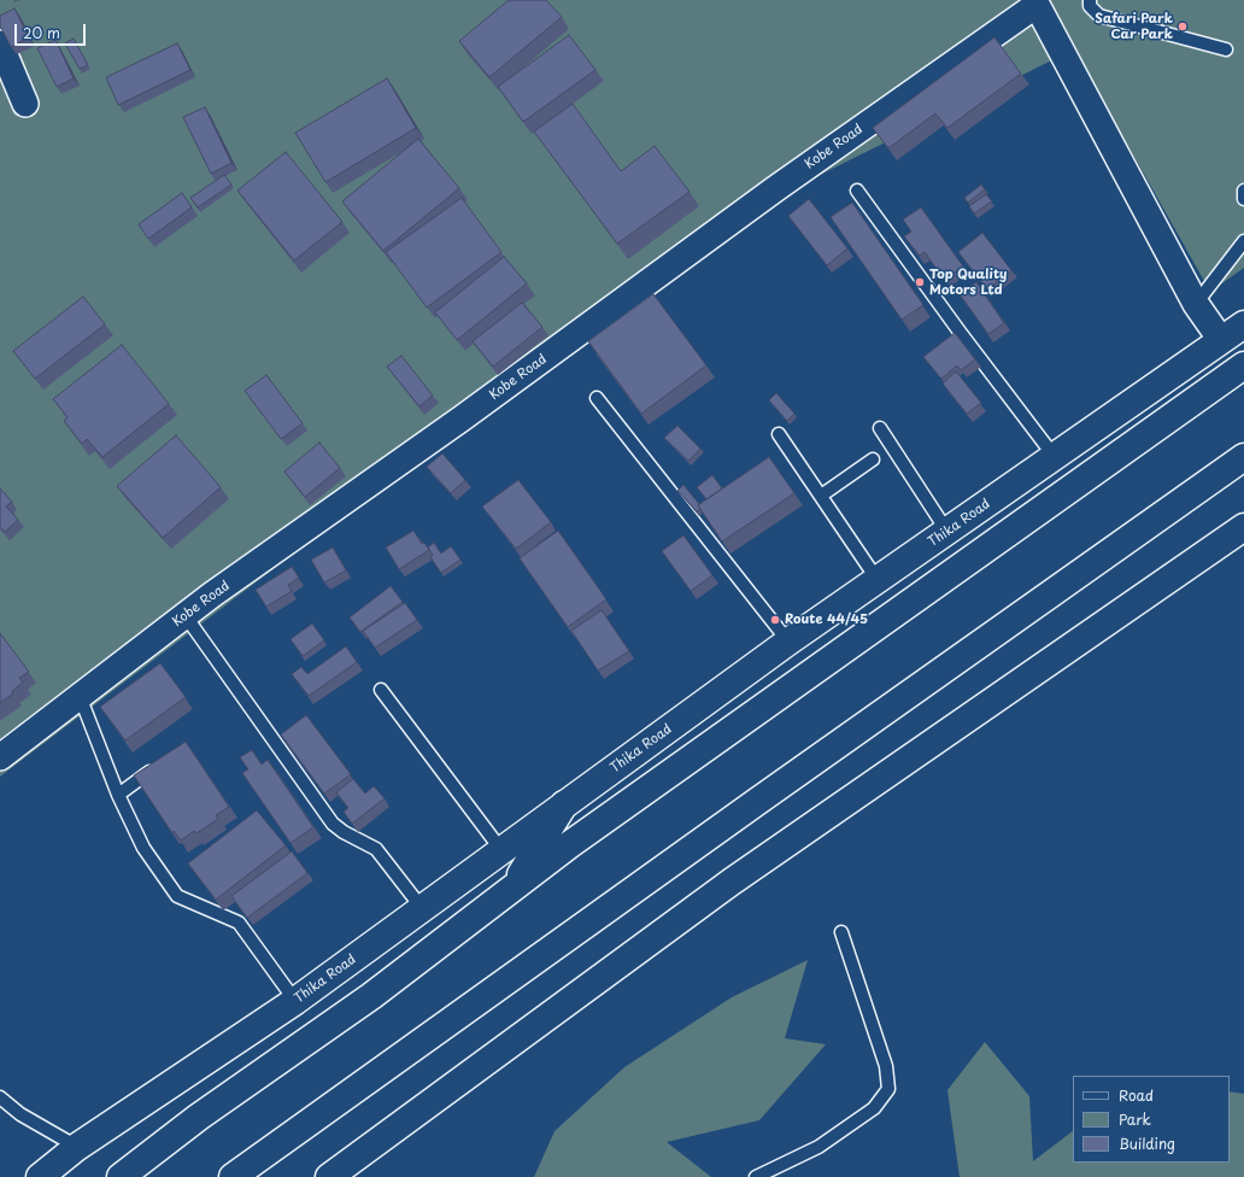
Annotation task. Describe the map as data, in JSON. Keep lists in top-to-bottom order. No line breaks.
{"streets":{"main road":["Thika Road"],"street":["Kobe Road"]},"places":["Safari Park Car Park","Top Quality Motors Ltd","Route 44/45"],"legend":["Road","Park","Building"],"scale_bar":"20 m"}
